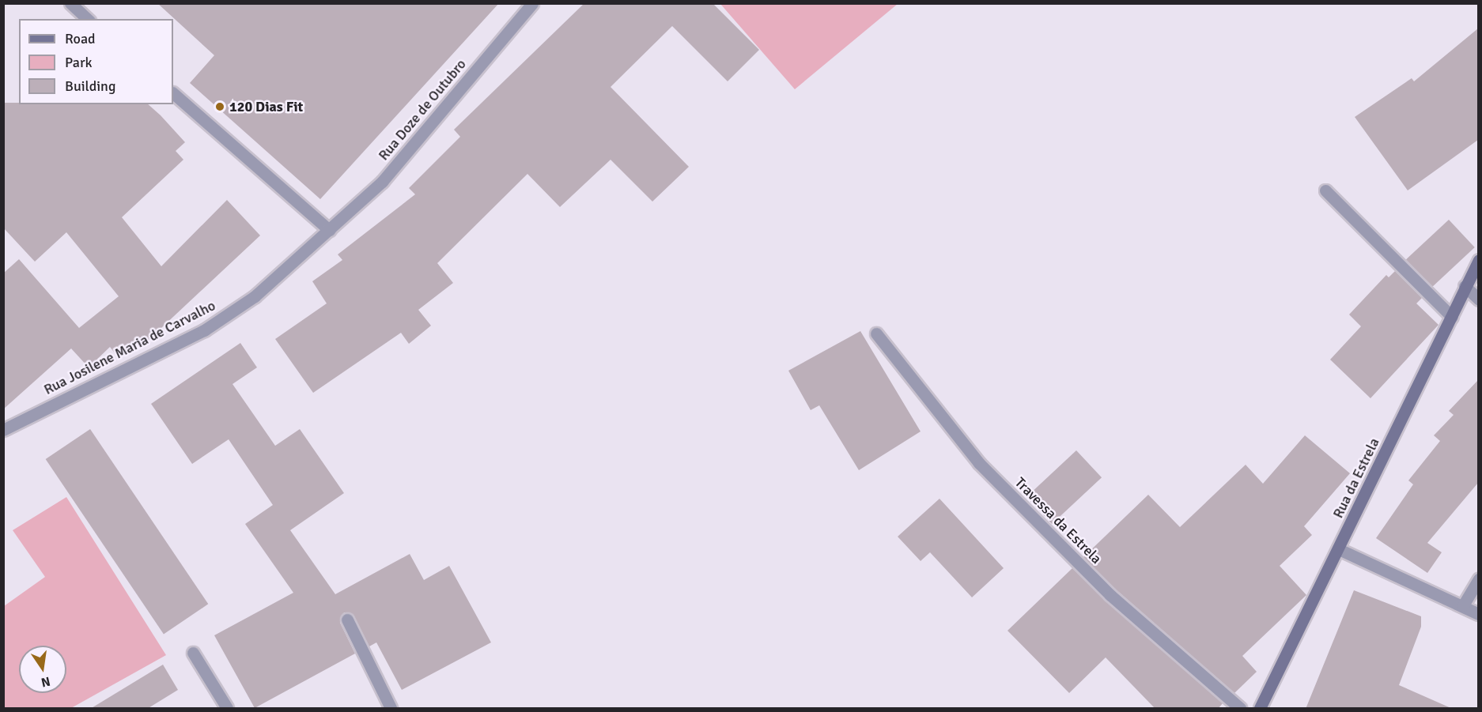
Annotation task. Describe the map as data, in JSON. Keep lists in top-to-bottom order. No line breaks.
{"streets":{"street":["Rua Doze de Outubro","Rua Josilene Maria de Carvalho","Rua da Estrela","Travessa da Estrela"]},"crossings":[["Rua Doze de Outubro","Rua Josilene Maria de Carvalho"]],"places":["120 Dias Fit"],"legend":["Road","Park","Building"],"north":"bottom"}
